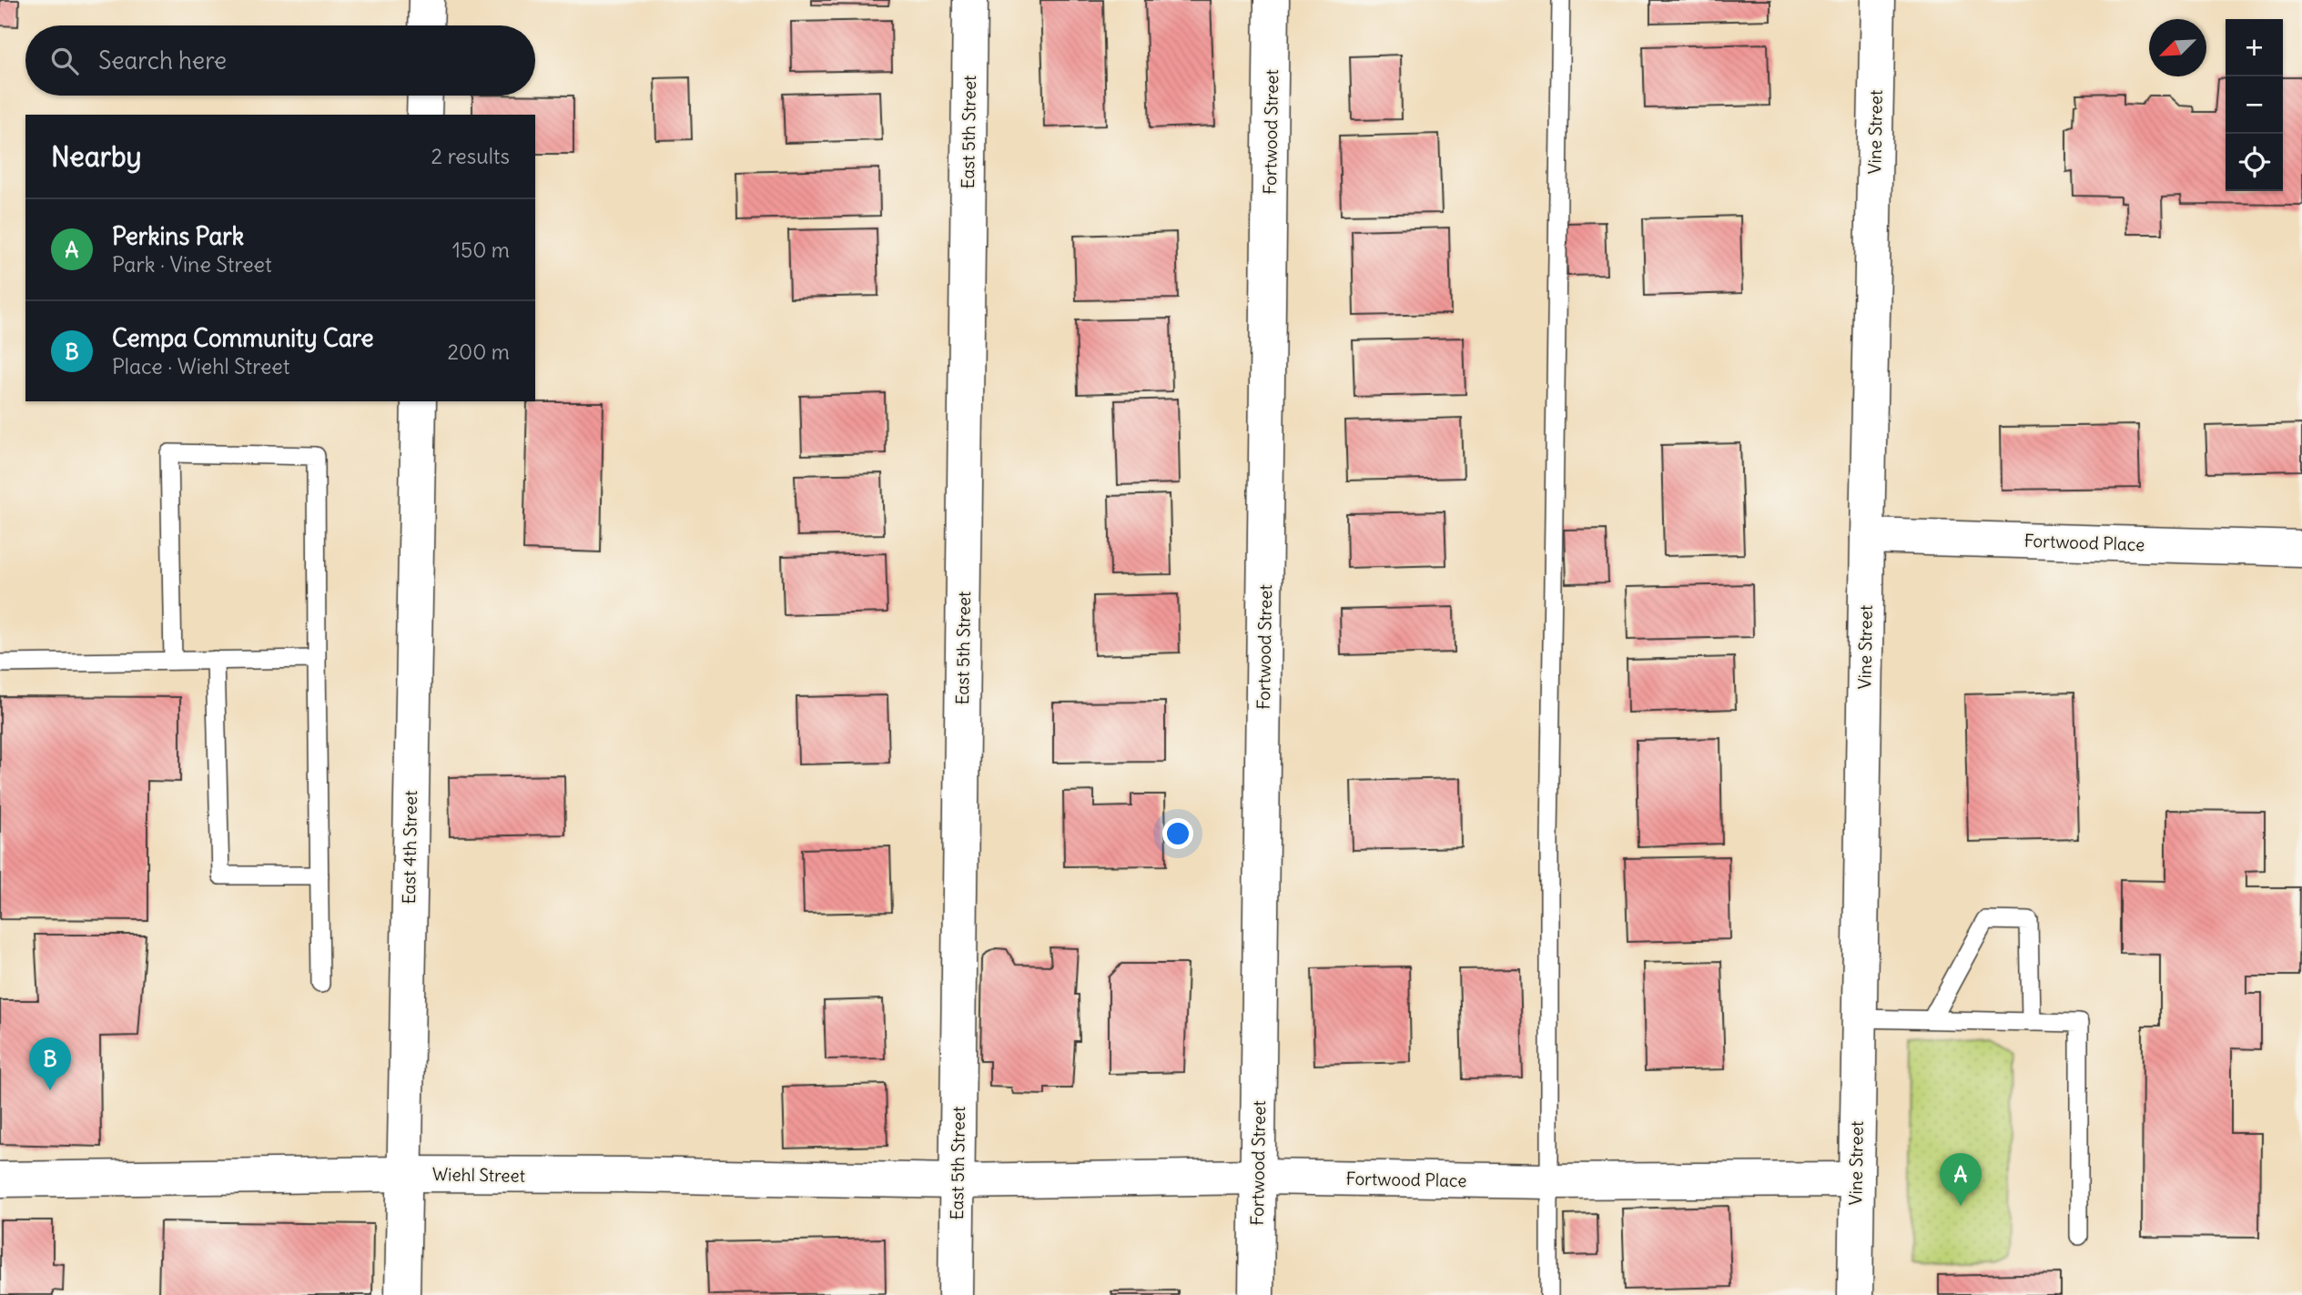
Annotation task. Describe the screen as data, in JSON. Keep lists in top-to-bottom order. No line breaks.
{"streets":{"street":["East 5th Street","Fortwood Street","Vine Street","Fortwood Place","East 4th Street","Wiehl Street"]},"crossings":[["East 5th Street","Fortwood Place"],["East 5th Street","Wiehl Street"],["Fortwood Street","Fortwood Place"],["Vine Street","Fortwood Place"],["Fortwood Place","Wiehl Street"],["East 4th Street","Wiehl Street"]],"north":"bottom left","page":{"map_buttons":["+","−"],"search":"Search here","heading":["Nearby","2 results"],"list":[{"mark":"A","name":"Perkins Park","note":"Park · Vine Street","value":"150 m"},{"mark":"B","name":"Cempa Community Care","note":"Place · Wiehl Street","value":"200 m"}],"pins":["B","A"]}}
